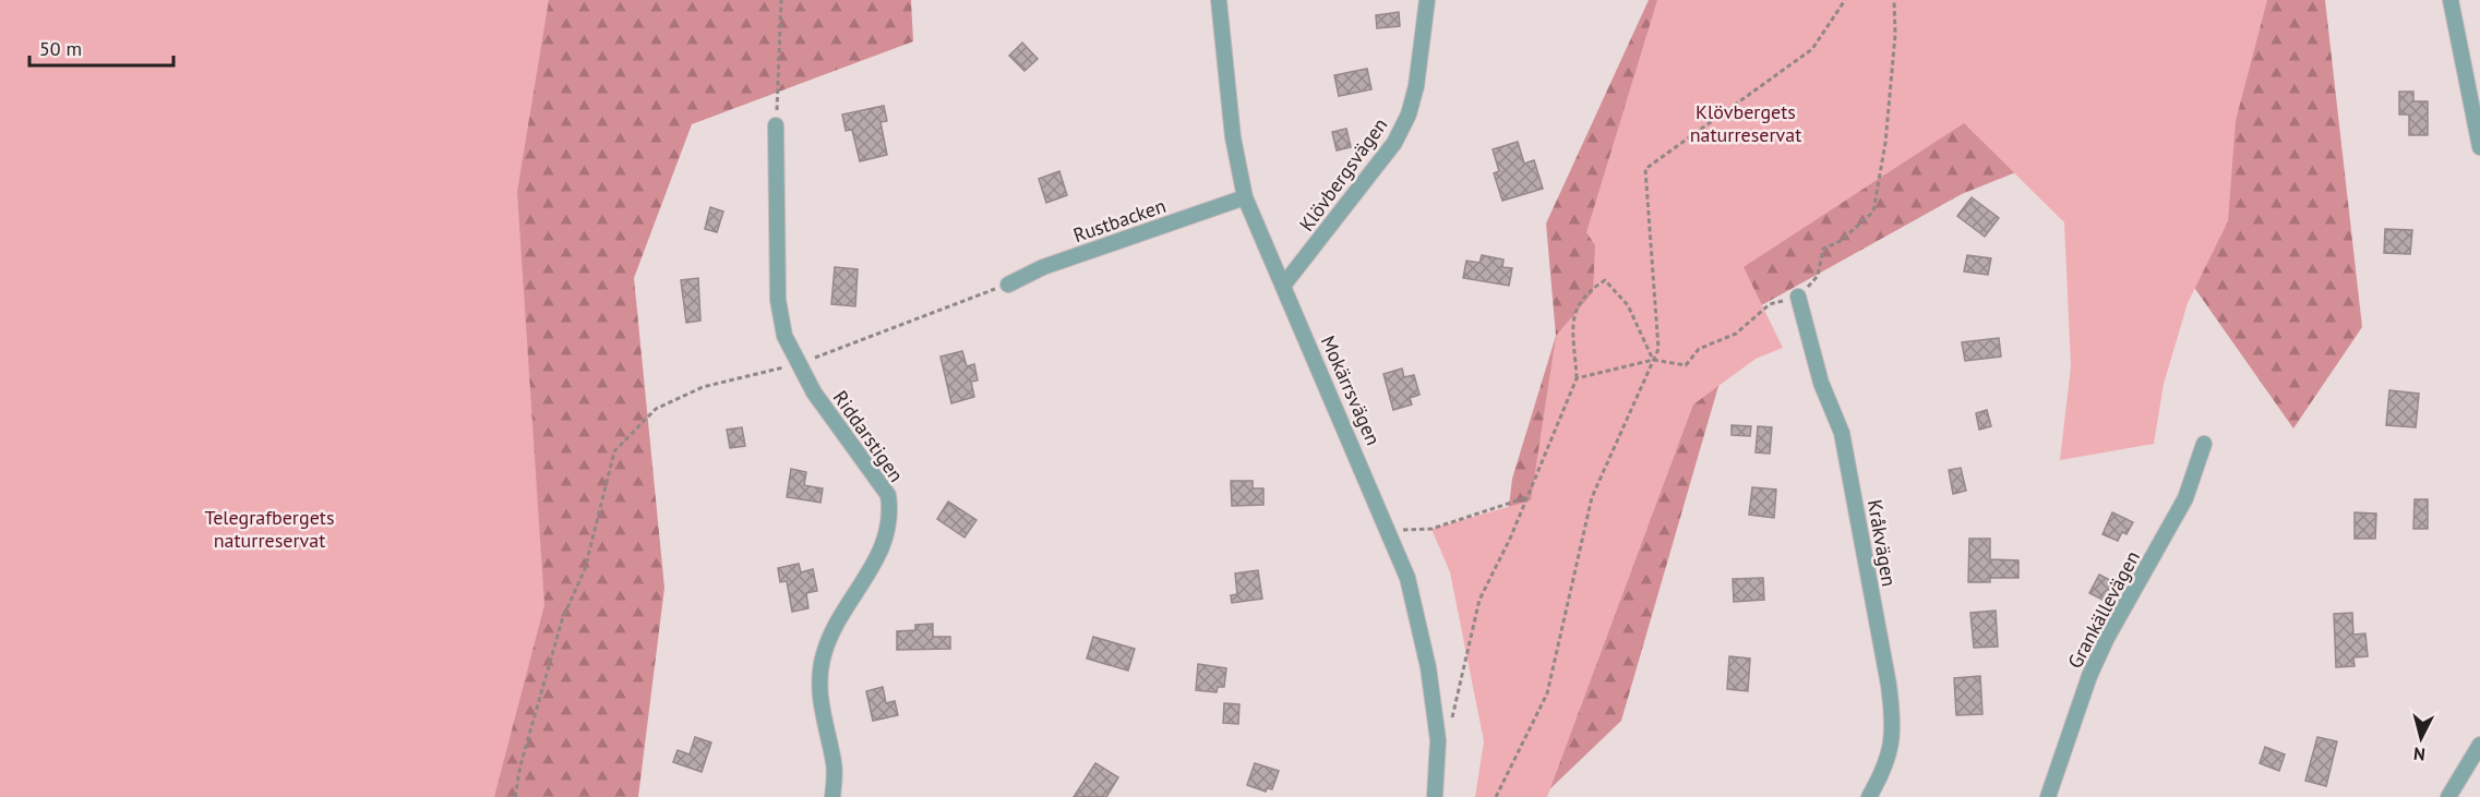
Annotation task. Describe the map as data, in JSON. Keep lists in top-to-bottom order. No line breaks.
{"streets":{"street":["Klövbergsvägen","Rustbacken","Mokärrsvägen","Riddarstigen","Kråkvägen","Grankällevägen"]},"crossings":[["Klövbergsvägen","Mokärrsvägen"],["Rustbacken","Mokärrsvägen"]],"parks":["Klövbergets naturreservat","Telegrafbergets naturreservat"],"scale_bar":"50 m","north":"bottom"}
